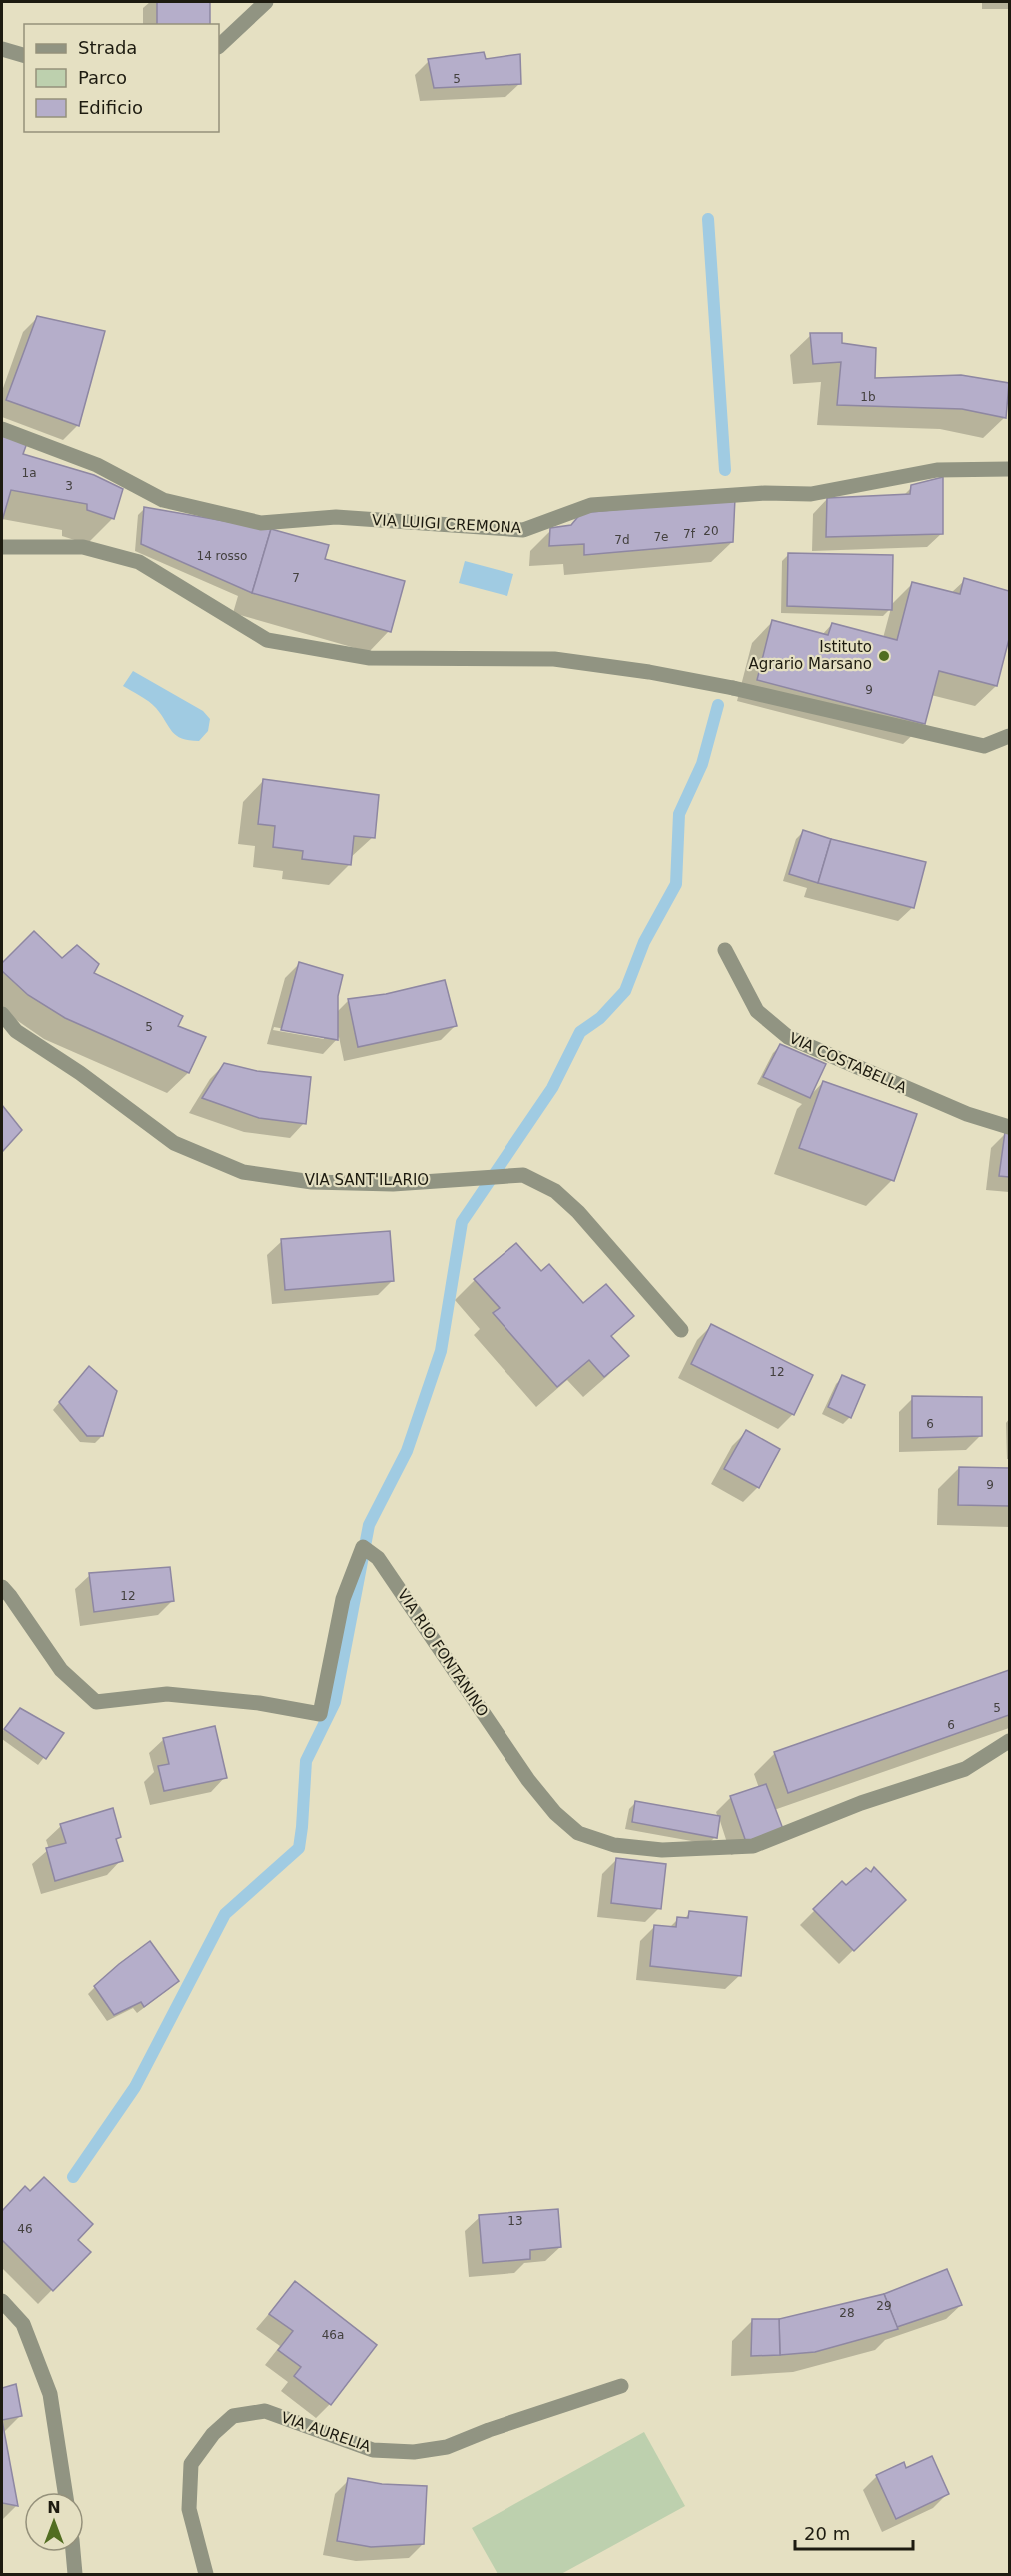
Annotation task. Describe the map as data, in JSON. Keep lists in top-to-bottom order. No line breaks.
{"streets":{"street":["VIA LUIGI CREMONA","VIA COSTABELLA","VIA SANT'ILARIO","VIA RIO FONTANINO","VIA AURELIA"]},"places":["Istituto Agrario Marsano"],"house_numbers":["5","1b","1a","3","20","7f","7e","7d","14 rosso","7","9","5","12","6","9","12","5","6","13","46","29","28","46a"],"legend":["Strada","Parco","Edificio"],"scale_bar":"20 m","north":"top"}
